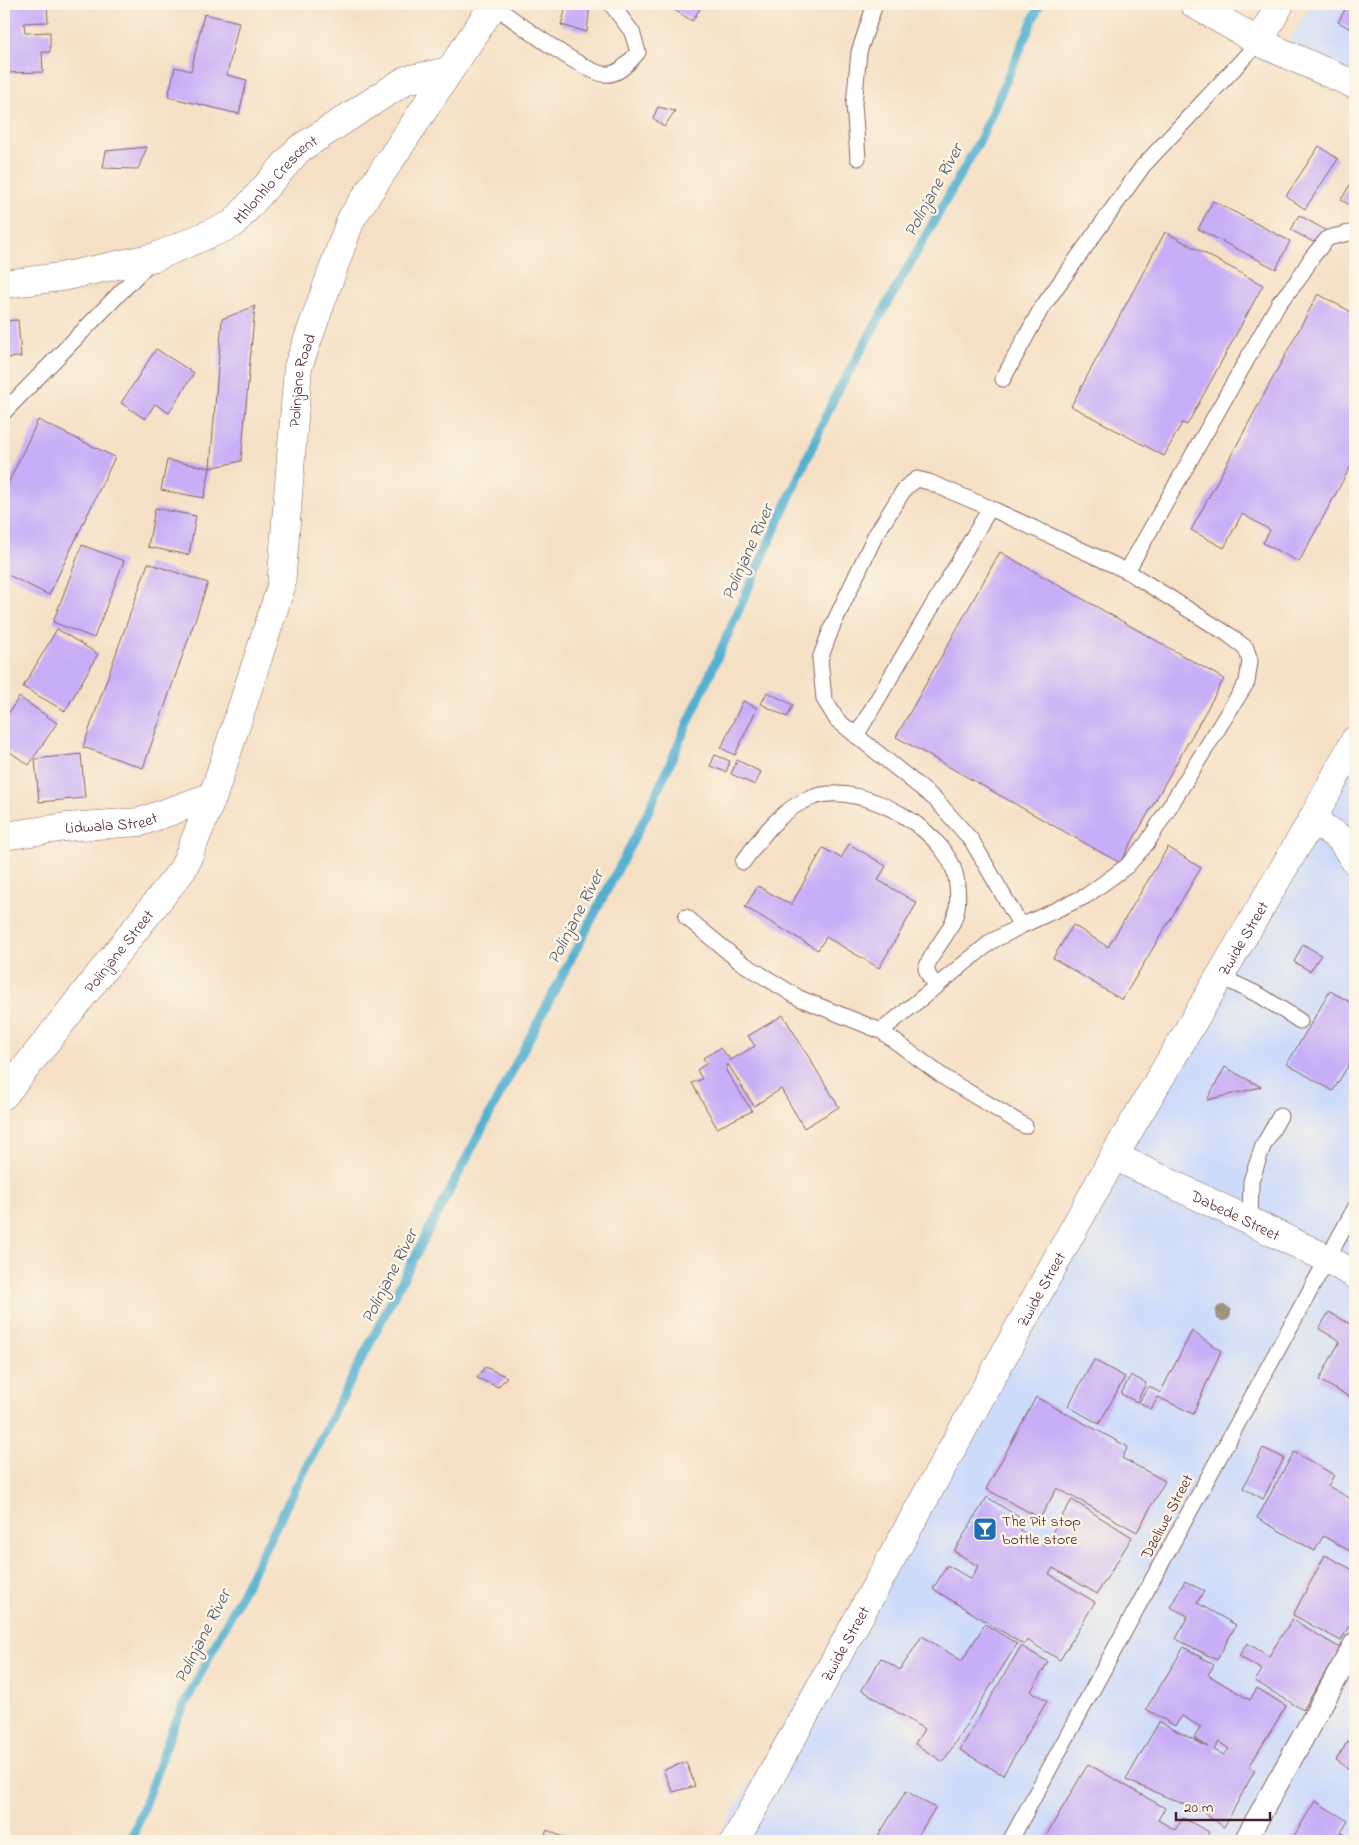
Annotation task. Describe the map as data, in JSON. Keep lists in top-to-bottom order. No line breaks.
{"streets":{"street":["Mhlonhlo Crescent","Polinjane Road","Lidwala Street","Zwide Street","Polinjane Street","Dabede Street"],"lane":["Dzeliwe Street"]},"crossings":[["Mhlonhlo Crescent","Polinjane Road"],["Polinjane Road","Lidwala Street"],["Polinjane Road","Polinjane Street"],["Lidwala Street","Polinjane Street"],["Zwide Street","Dabede Street"],["Dabede Street","Dzeliwe Street"]],"water":["Polinjane River"],"places":{"bar":["The Pit stop bottle store"]},"scale_bar":"20 m"}
